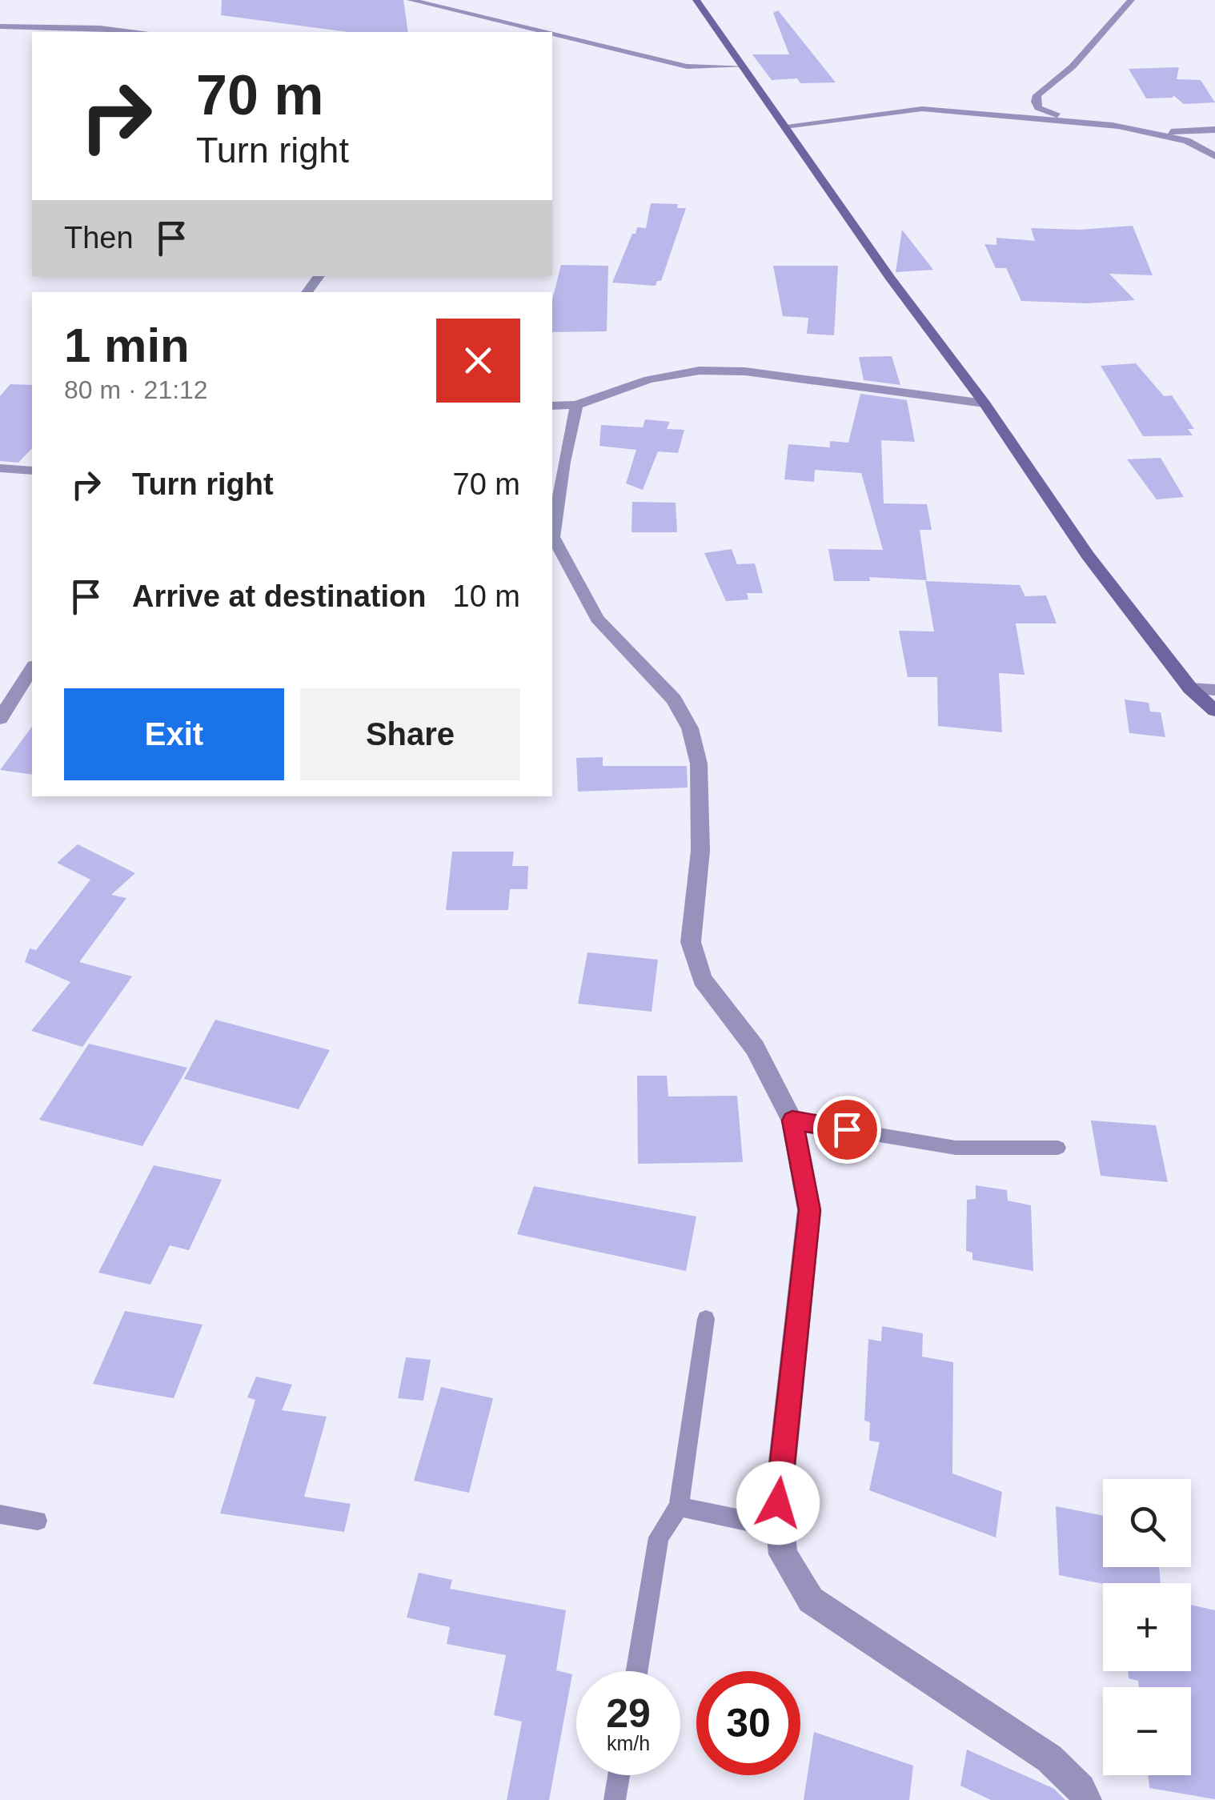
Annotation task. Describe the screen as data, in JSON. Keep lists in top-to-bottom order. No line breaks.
{"page":{"turn":["70 m","Turn right"],"then":"Then","heading":["1 min","80 m · 21:12"],"list":[{"name":"Turn right","value":"70 m"},{"name":"Arrive at destination","value":"10 m"}],"buttons":["Exit","Share"],"map_buttons":["+","−"],"speed":"29 km/h","limit":"30"}}
